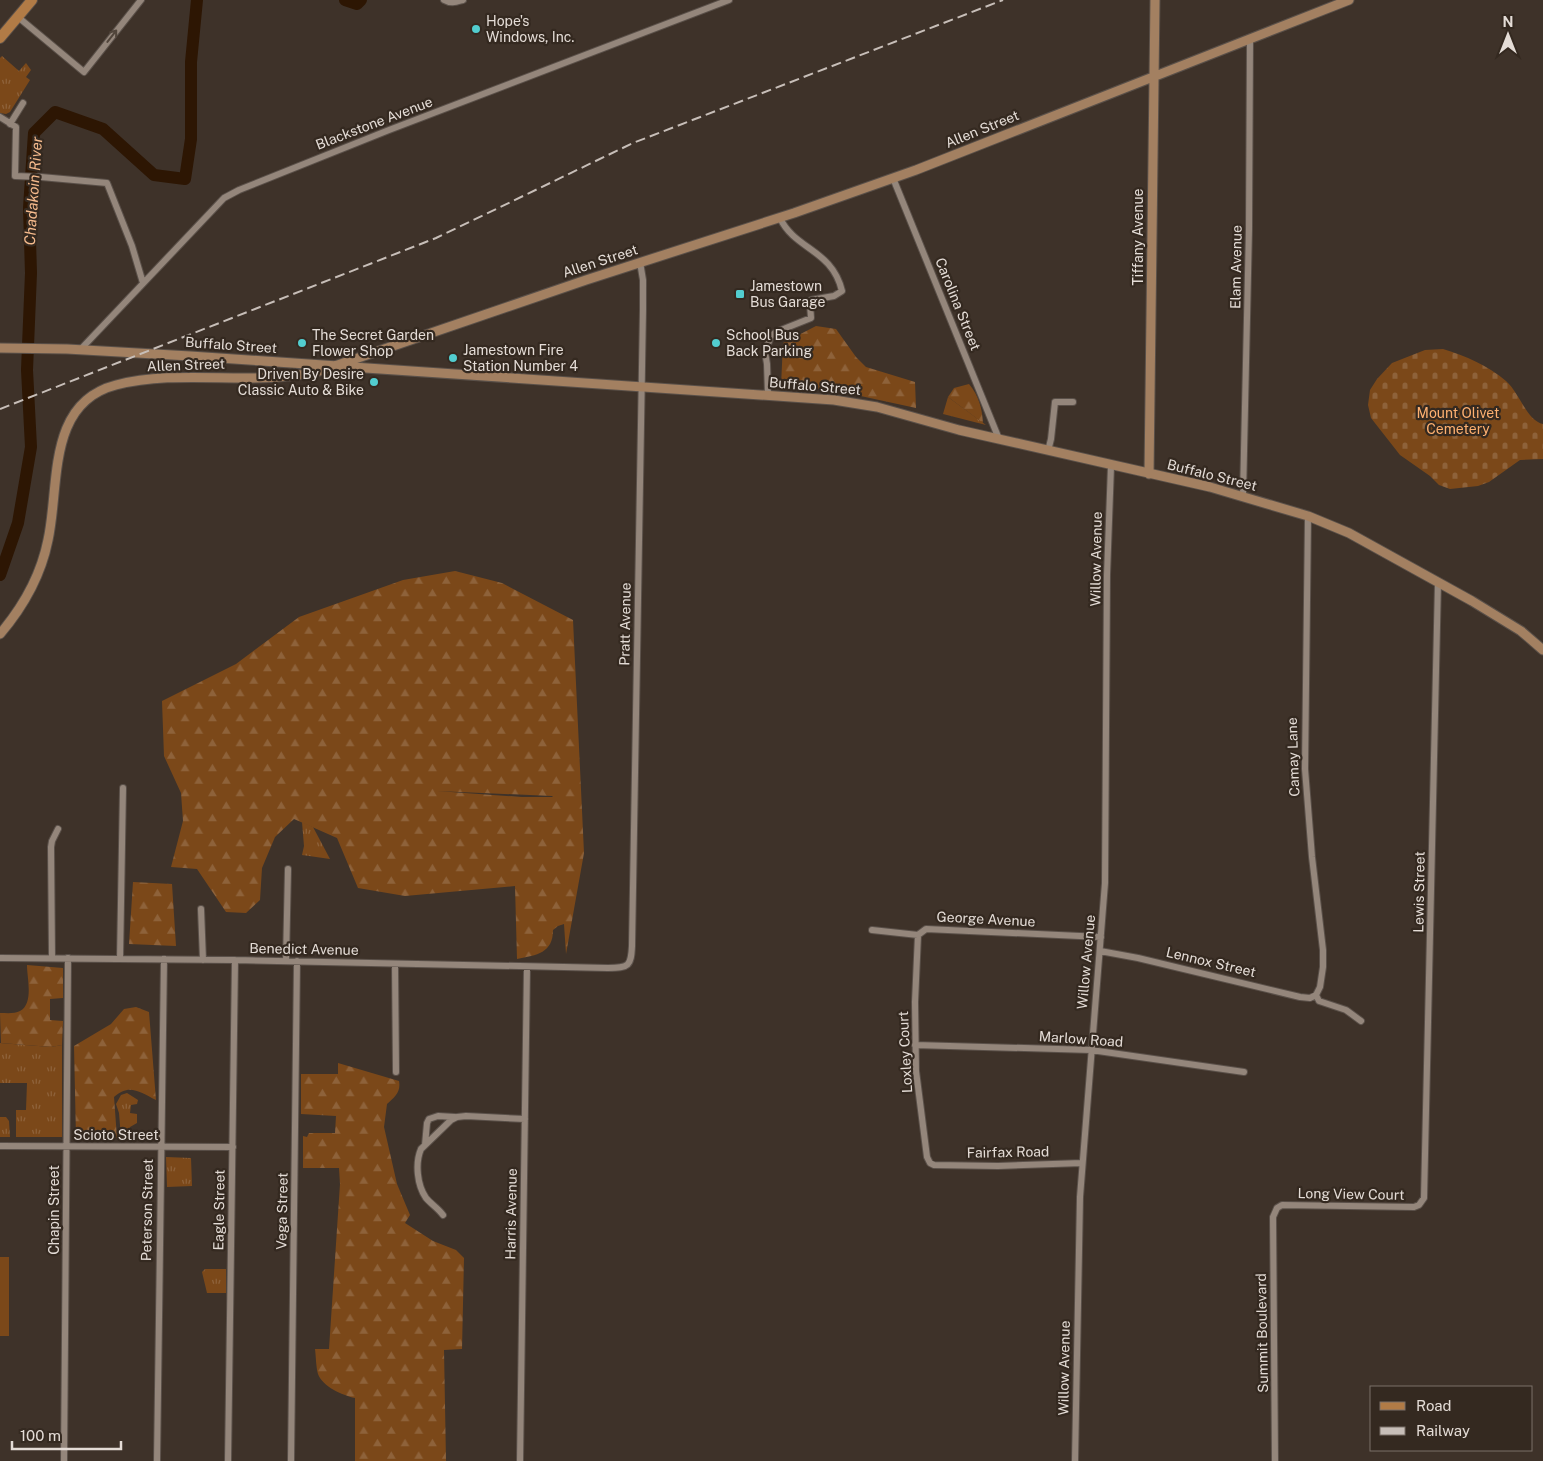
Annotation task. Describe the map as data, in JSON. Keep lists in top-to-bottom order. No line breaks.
{"streets":{"street":["Blackstone Avenue","Allen Street","Tiffany Avenue","Elam Avenue","Carolina Street","Buffalo Street","Willow Avenue","Pratt Avenue","Camay Lane","Lewis Street","George Avenue","Benedict Avenue","Lennox Street","Marlow Road","Loxley Court","Scioto Street","Fairfax Road","Long View Court","Chapin Street","Peterson Street","Eagle Street","Vega Street","Harris Avenue","Summit Boulevard"]},"crossings":[["Blackstone Avenue","Buffalo Street"],["Allen Street","Tiffany Avenue"],["Allen Street","Elam Avenue"],["Allen Street","Carolina Street"],["Allen Street","Buffalo Street"],["Allen Street","Pratt Avenue"],["Tiffany Avenue","Buffalo Street"],["Elam Avenue","Buffalo Street"],["Carolina Street","Buffalo Street"],["Buffalo Street","Willow Avenue"],["Buffalo Street","Pratt Avenue"],["Buffalo Street","Camay Lane"],["Buffalo Street","Lewis Street"],["Willow Avenue","George Avenue"],["Willow Avenue","Lennox Street"],["Willow Avenue","Marlow Road"],["Willow Avenue","Fairfax Road"],["Pratt Avenue","Benedict Avenue"],["Camay Lane","Lennox Street"],["Lewis Street","Long View Court"],["George Avenue","Loxley Court"],["Benedict Avenue","Chapin Street"],["Benedict Avenue","Peterson Street"],["Benedict Avenue","Eagle Street"],["Benedict Avenue","Vega Street"],["Benedict Avenue","Harris Avenue"],["Marlow Road","Loxley Court"],["Loxley Court","Fairfax Road"],["Scioto Street","Chapin Street"],["Scioto Street","Peterson Street"],["Scioto Street","Eagle Street"],["Long View Court","Summit Boulevard"]],"water":["Chadakoin River"],"parks":["Mount Olivet Cemetery"],"places":{"other":["Hope's Windows, Inc.","The Secret Garden Flower Shop","School Bus Back Parking","Jamestown Fire Station Number 4","Driven By Desire Classic Auto & Bike"],"transit":["Jamestown Bus Garage"]},"legend":["Road","Railway"],"scale_bar":"100 m","north":"top"}
